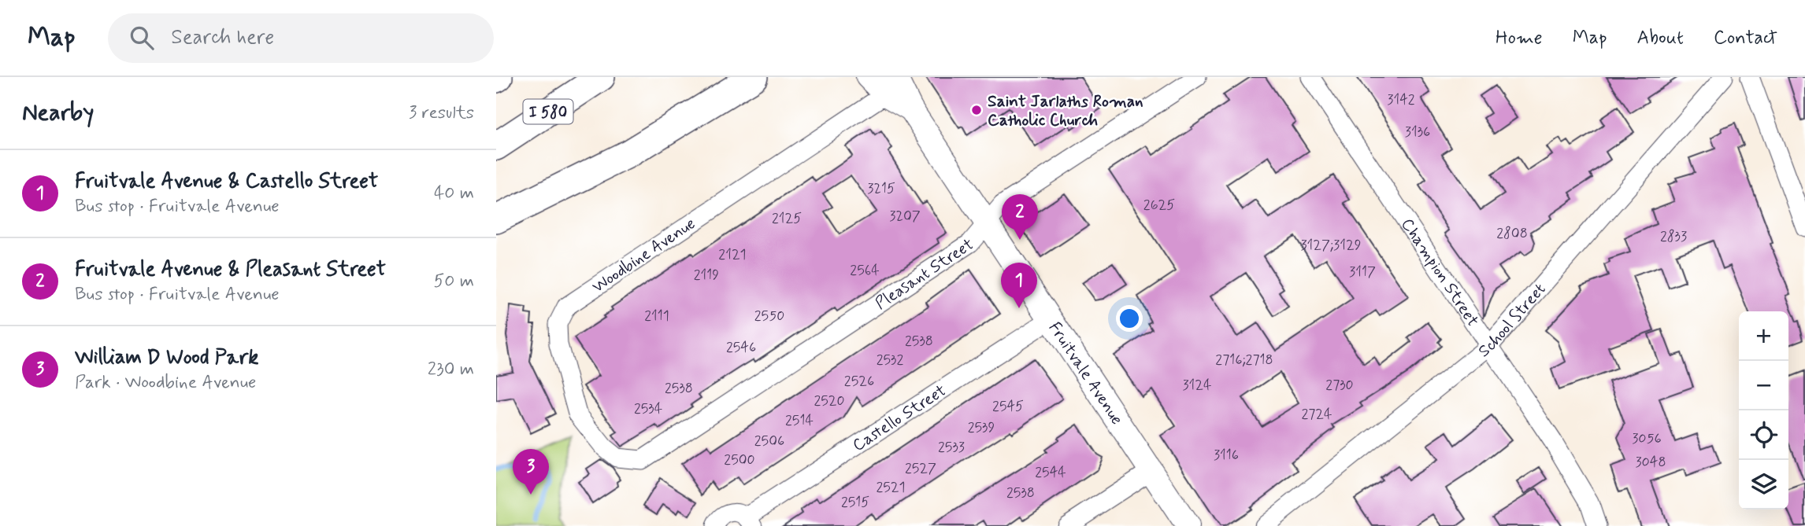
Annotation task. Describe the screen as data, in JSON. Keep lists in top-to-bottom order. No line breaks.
{"streets":{"highway":["I 580"],"main road":["Fruitvale Avenue"],"street":["Woodbine Avenue","Champion Street","Pleasant Street","School Street","Castello Street"]},"crossings":[["Woodbine Avenue","Pleasant Street"],["Woodbine Avenue","Fruitvale Avenue"],["Champion Street","School Street"],["Pleasant Street","Fruitvale Avenue"],["Fruitvale Avenue","Castello Street"]],"places":["Saint Jarlaths Roman Catholic Church"],"house_numbers":["3142","3136","3215","2625","3207","2125","2808","2833","3127;3129","2121","2564","3117","2119","2111","2550","2538","2546","2532","2716;2718","2526","3124","2730","2538","2520","2545","2534","2724","2514","2539","3056","2506","2533","3116","2500","3048","2527","2544","2521","2538","2515"],"page":{"header":"Map","search":"Search here","nav":["Home","Map","About","Contact"],"heading":["Nearby","3 results"],"list":[{"mark":"1","name":"Fruitvale Avenue & Castello Street","note":"Bus stop · Fruitvale Avenue","value":"40 m"},{"mark":"2","name":"Fruitvale Avenue & Pleasant Street","note":"Bus stop · Fruitvale Avenue","value":"50 m"},{"mark":"3","name":"William D Wood Park","note":"Park · Woodbine Avenue","value":"230 m"}],"pins":["2","1","3"],"map_buttons":["+","−"]}}
